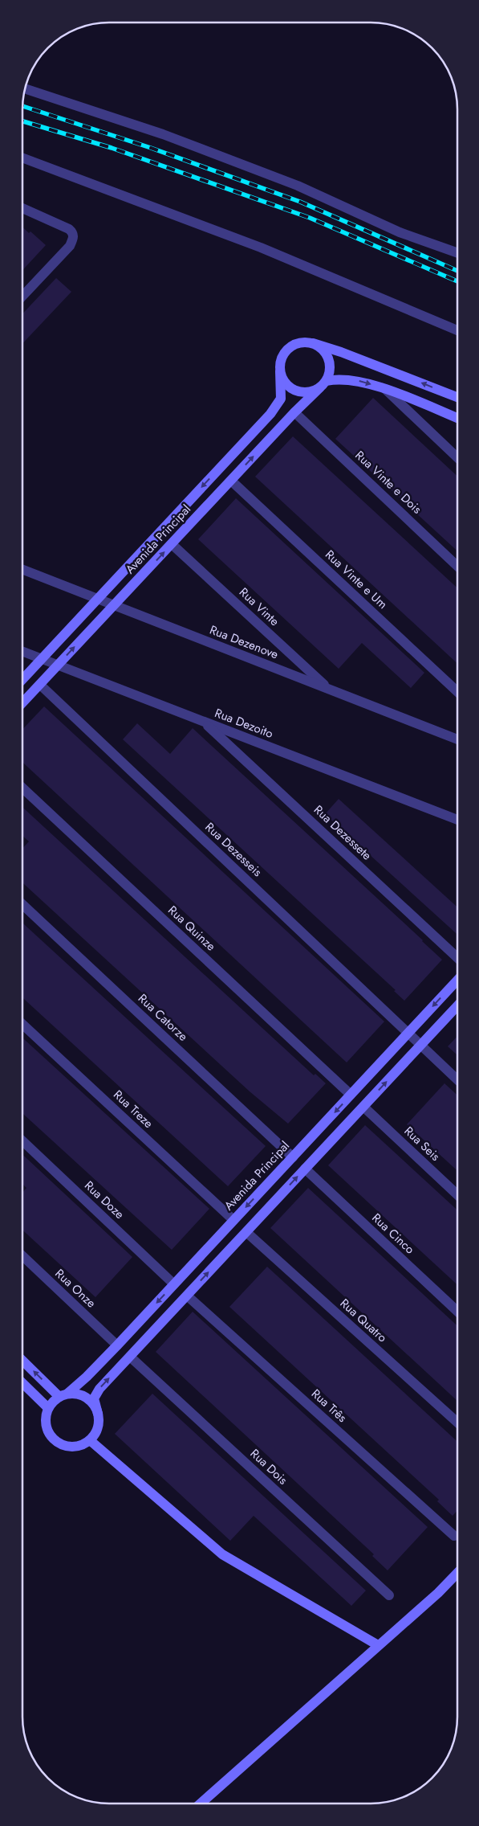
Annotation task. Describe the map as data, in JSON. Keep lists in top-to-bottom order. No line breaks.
{"streets":{"street":["Rua Vinte e Dois","Avenida Principal","Rua Vinte e Um","Rua Vinte","Rua Dezenove","Rua Dezoito","Rua Dezessete","Rua Dezesseis","Rua Quinze","Rua Catorze","Rua Treze","Rua Seis","Rua Doze","Rua Cinco","Rua Onze","Rua Quatro","Rua Três","Rua Dois"]},"crossings":[["Rua Vinte e Dois","Avenida Principal"],["Avenida Principal","Rua Vinte e Um"],["Avenida Principal","Rua Vinte"],["Avenida Principal","Rua Dezenove"],["Avenida Principal","Rua Dezoito"],["Avenida Principal","Rua Dezesseis"],["Avenida Principal","Rua Quinze"],["Avenida Principal","Rua Catorze"],["Avenida Principal","Rua Treze"],["Avenida Principal","Rua Doze"],["Avenida Principal","Rua Onze"],["Rua Vinte","Rua Dezenove"],["Rua Dezoito","Rua Dezessete"]]}
